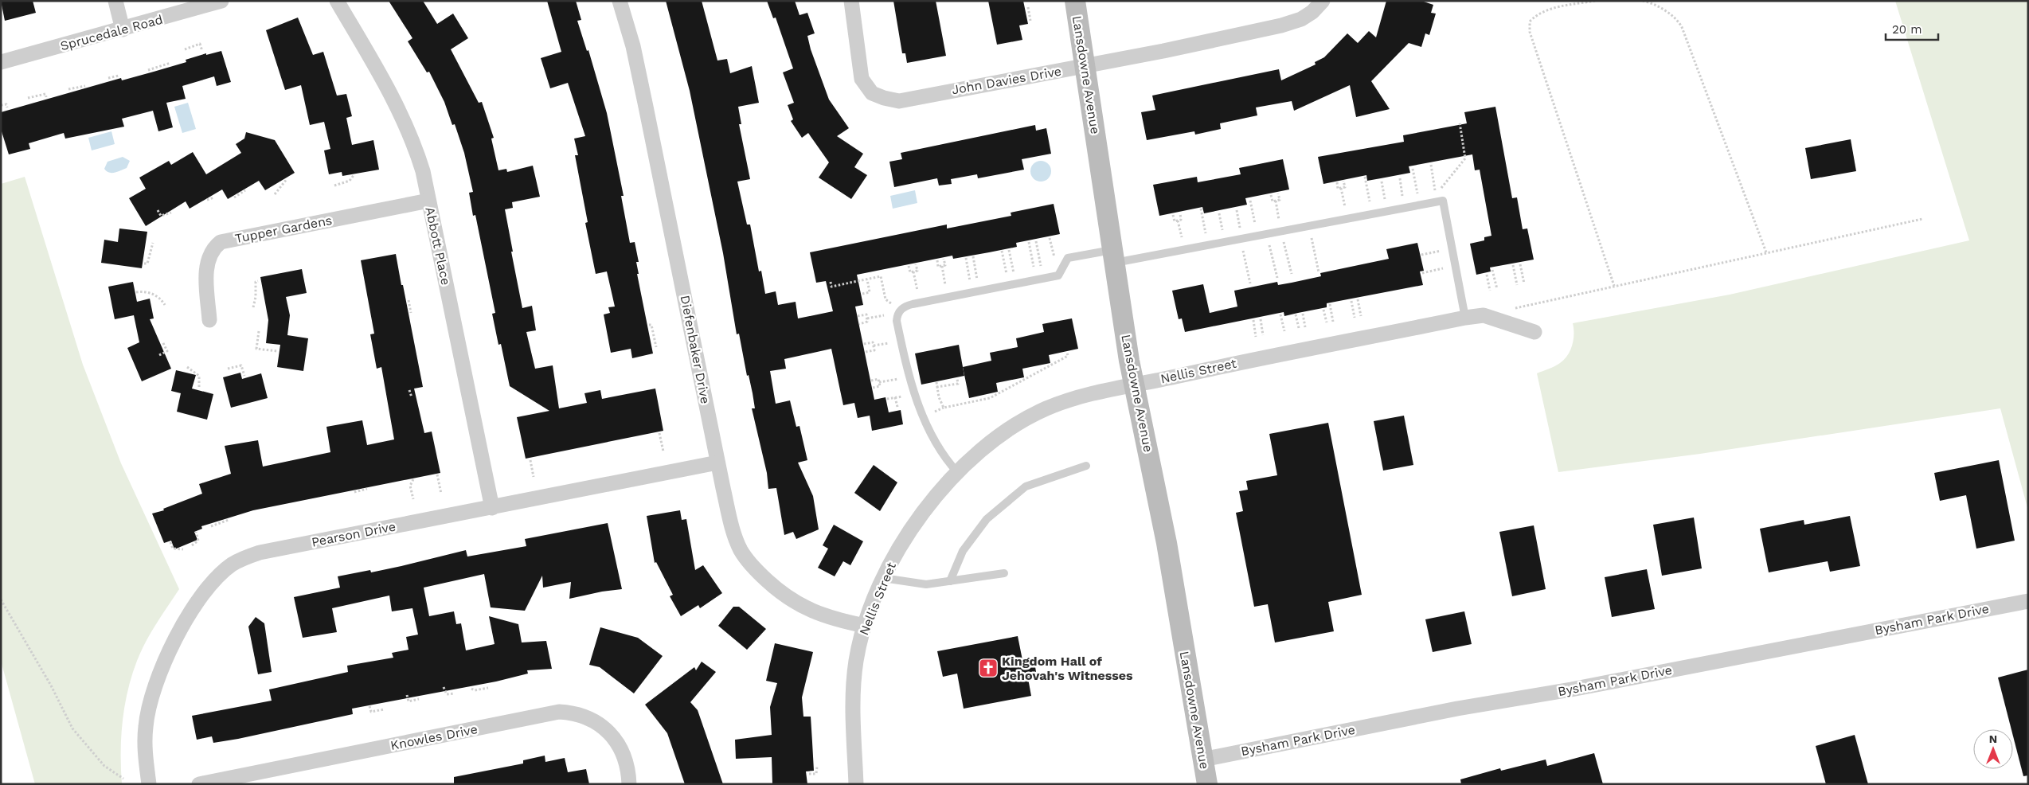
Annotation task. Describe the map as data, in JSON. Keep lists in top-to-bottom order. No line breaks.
{"streets":{"main road":["Lansdowne Avenue"],"street":["Sprucedale Road","John Davies Drive","Tupper Gardens","Abbott Place","Diefenbaker Drive","Nellis Street","Pearson Drive","Bysham Park Drive","Knowles Drive"]},"crossings":[["Lansdowne Avenue","John Davies Drive"],["Lansdowne Avenue","Nellis Street"],["Lansdowne Avenue","Bysham Park Drive"],["Tupper Gardens","Abbott Place"],["Abbott Place","Pearson Drive"],["Diefenbaker Drive","Nellis Street"],["Diefenbaker Drive","Pearson Drive"]],"places":{"church":["Kingdom Hall of Jehovah's Witnesses"]},"scale_bar":"20 m","north":"top"}
